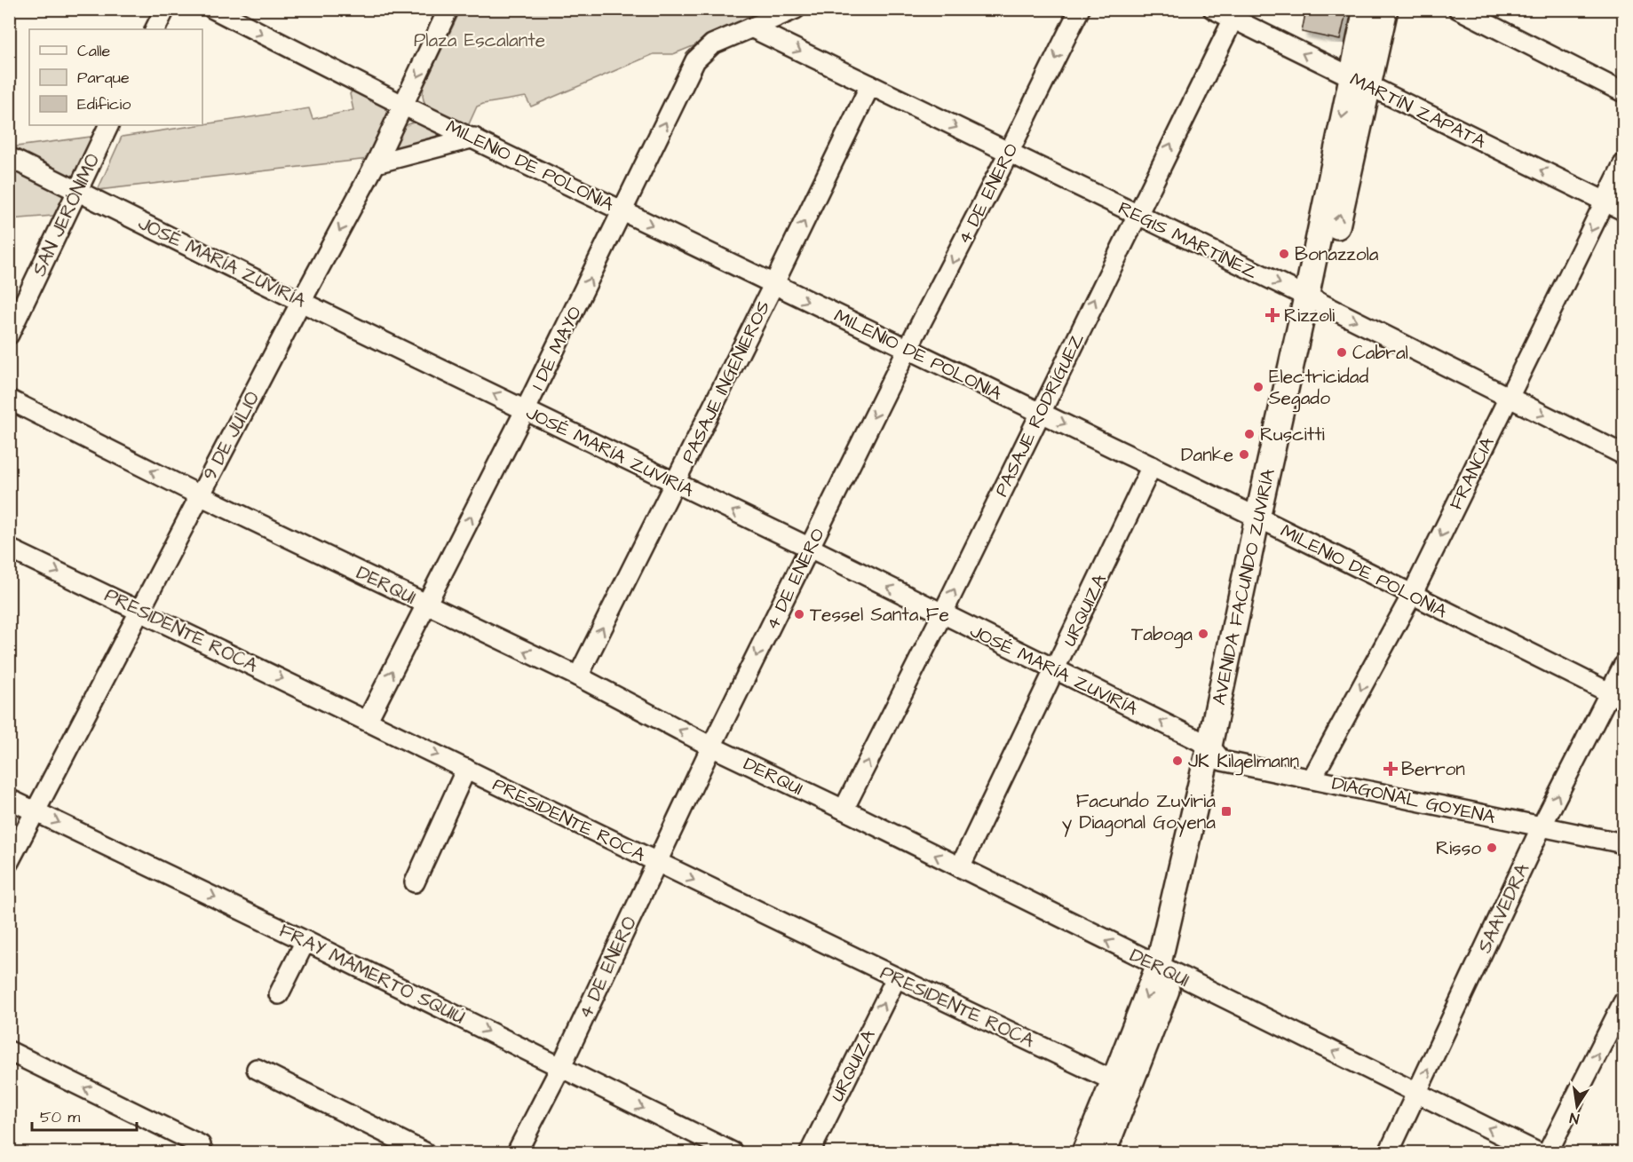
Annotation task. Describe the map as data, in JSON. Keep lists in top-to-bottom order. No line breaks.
{"streets":{"main road":["AVENIDA FACUNDO ZUVIRÍA"],"street":["MARTÍN ZAPATA","MILENIO DE POLONIA","4 DE ENERO","SAN JERÓNIMO","REGIS MARTÍNEZ","JOSÉ MARÍA ZUVIRÍA","1 DE MAYO","PASAJE INGENIEROS","PASAJE RODRÍGUEZ","9 DE JULIO","FRANCIA","DERQUI","URQUIZA","PRESIDENTE ROCA","DIAGONAL GOYENA","SAAVEDRA","FRAY MAMERTO SQUIÚ"]},"crossings":[["MARTÍN ZAPATA","PASAJE RODRÍGUEZ"],["MARTÍN ZAPATA","FRANCIA"],["MARTÍN ZAPATA","AVENIDA FACUNDO ZUVIRÍA"],["MILENIO DE POLONIA","4 DE ENERO"],["MILENIO DE POLONIA","1 DE MAYO"],["MILENIO DE POLONIA","PASAJE INGENIEROS"],["MILENIO DE POLONIA","PASAJE RODRÍGUEZ"],["MILENIO DE POLONIA","9 DE JULIO"],["MILENIO DE POLONIA","FRANCIA"],["MILENIO DE POLONIA","AVENIDA FACUNDO ZUVIRÍA"],["MILENIO DE POLONIA","URQUIZA"],["MILENIO DE POLONIA","SAAVEDRA"],["4 DE ENERO","REGIS MARTÍNEZ"],["4 DE ENERO","JOSÉ MARÍA ZUVIRÍA"],["4 DE ENERO","DERQUI"],["4 DE ENERO","PRESIDENTE ROCA"],["4 DE ENERO","FRAY MAMERTO SQUIÚ"],["SAN JERÓNIMO","JOSÉ MARÍA ZUVIRÍA"],["REGIS MARTÍNEZ","1 DE MAYO"],["REGIS MARTÍNEZ","PASAJE INGENIEROS"],["REGIS MARTÍNEZ","PASAJE RODRÍGUEZ"],["REGIS MARTÍNEZ","FRANCIA"],["REGIS MARTÍNEZ","AVENIDA FACUNDO ZUVIRÍA"],["JOSÉ MARÍA ZUVIRÍA","1 DE MAYO"],["JOSÉ MARÍA ZUVIRÍA","PASAJE INGENIEROS"],["JOSÉ MARÍA ZUVIRÍA","PASAJE RODRÍGUEZ"],["JOSÉ MARÍA ZUVIRÍA","9 DE JULIO"],["JOSÉ MARÍA ZUVIRÍA","AVENIDA FACUNDO ZUVIRÍA"],["JOSÉ MARÍA ZUVIRÍA","URQUIZA"],["JOSÉ MARÍA ZUVIRÍA","DIAGONAL GOYENA"],["1 DE MAYO","DERQUI"],["1 DE MAYO","PRESIDENTE ROCA"],["PASAJE INGENIEROS","DERQUI"],["PASAJE RODRÍGUEZ","DERQUI"],["9 DE JULIO","DERQUI"],["9 DE JULIO","PRESIDENTE ROCA"],["9 DE JULIO","FRAY MAMERTO SQUIÚ"],["FRANCIA","DIAGONAL GOYENA"],["DERQUI","AVENIDA FACUNDO ZUVIRÍA"],["DERQUI","URQUIZA"],["DERQUI","SAAVEDRA"],["AVENIDA FACUNDO ZUVIRÍA","PRESIDENTE ROCA"],["AVENIDA FACUNDO ZUVIRÍA","DIAGONAL GOYENA"],["URQUIZA","PRESIDENTE ROCA"],["DIAGONAL GOYENA","SAAVEDRA"]],"one_way":["MILENIO DE POLONIA","4 DE ENERO","REGIS MARTÍNEZ","JOSÉ MARÍA ZUVIRÍA","1 DE MAYO","PASAJE INGENIEROS","PASAJE RODRÍGUEZ","FRANCIA","DERQUI","PRESIDENTE ROCA","FRAY MAMERTO SQUIÚ"],"parks":["Plaza Escalante"],"places":{"other":["Bonazzola","Cabral","Electricidad Segado","Ruscitti","Danke","Tessel Santa Fe","Taboga","JK Kilgelmann","Risso"],"health":["Rizzoli","Berron"],"transit":["Facundo Zuviria y Diagonal Goyena"]},"legend":["Calle","Parque","Edificio"],"scale_bar":"50 m","north":"bottom"}
